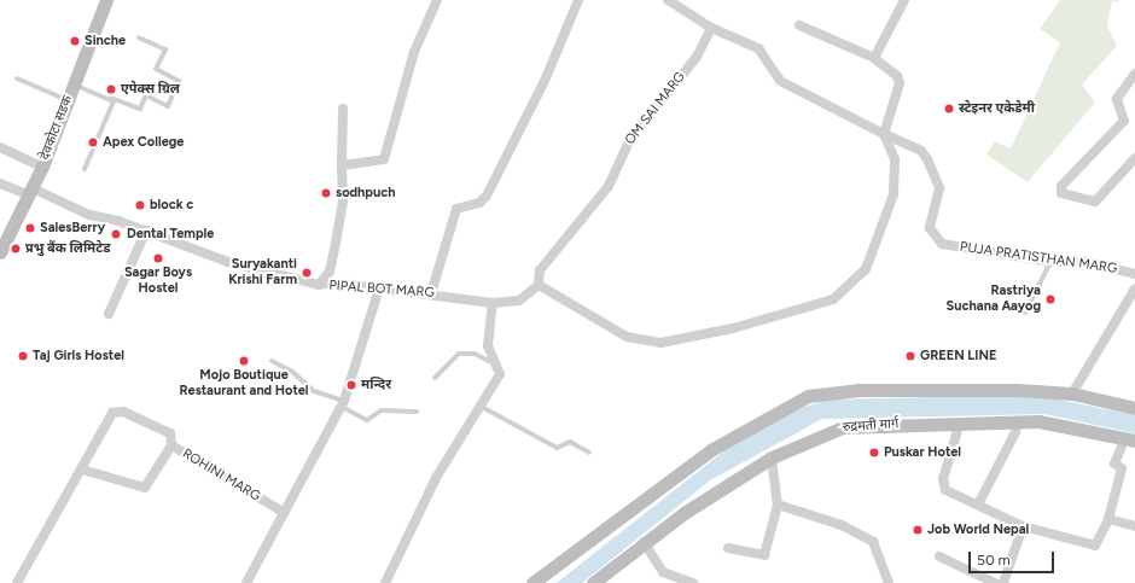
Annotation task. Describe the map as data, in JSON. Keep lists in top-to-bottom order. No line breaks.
{"streets":{"street":["OM SAI MARG","देवकोटा सडक","PUJA PRATISTHAN MARG","PIPAL BOT MARG","रुद्रमती मार्ग","ROHINI MARG"]},"crossings":[["OM SAI MARG","PUJA PRATISTHAN MARG"],["OM SAI MARG","PIPAL BOT MARG"],["देवकोटा सडक","PIPAL BOT MARG"]],"places":["Sinche","एपेक्स ग्रिल","स्टेइनर एकेडेमी","Apex College","sodhpuch","block c","SalesBerry","Dental Temple","प्रभु बैंक लिमिटेड","Sagar Boys Hostel","Suryakanti Krishi Farm","Rastriya Suchana Aayog","Taj Girls Hostel","GREEN LINE","Mojo Boutique Restaurant and Hotel","मन्दिर","Puskar Hotel","Job World Nepal"],"scale_bar":"50 m"}
